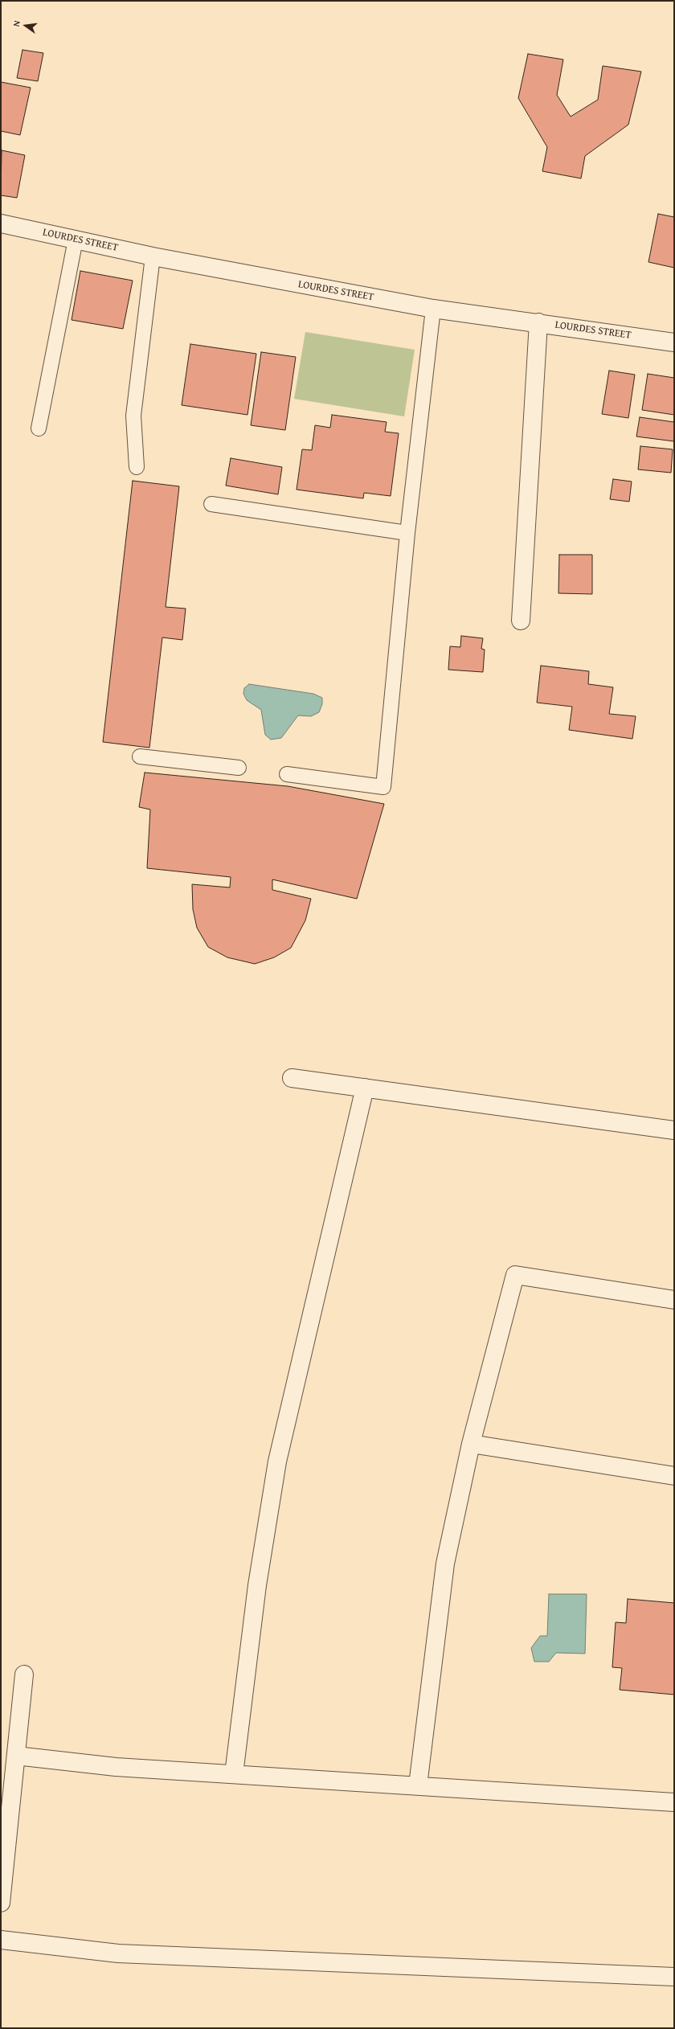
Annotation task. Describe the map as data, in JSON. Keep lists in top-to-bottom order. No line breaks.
{"streets":{"street":["LOURDES STREET"]},"north":"left"}
